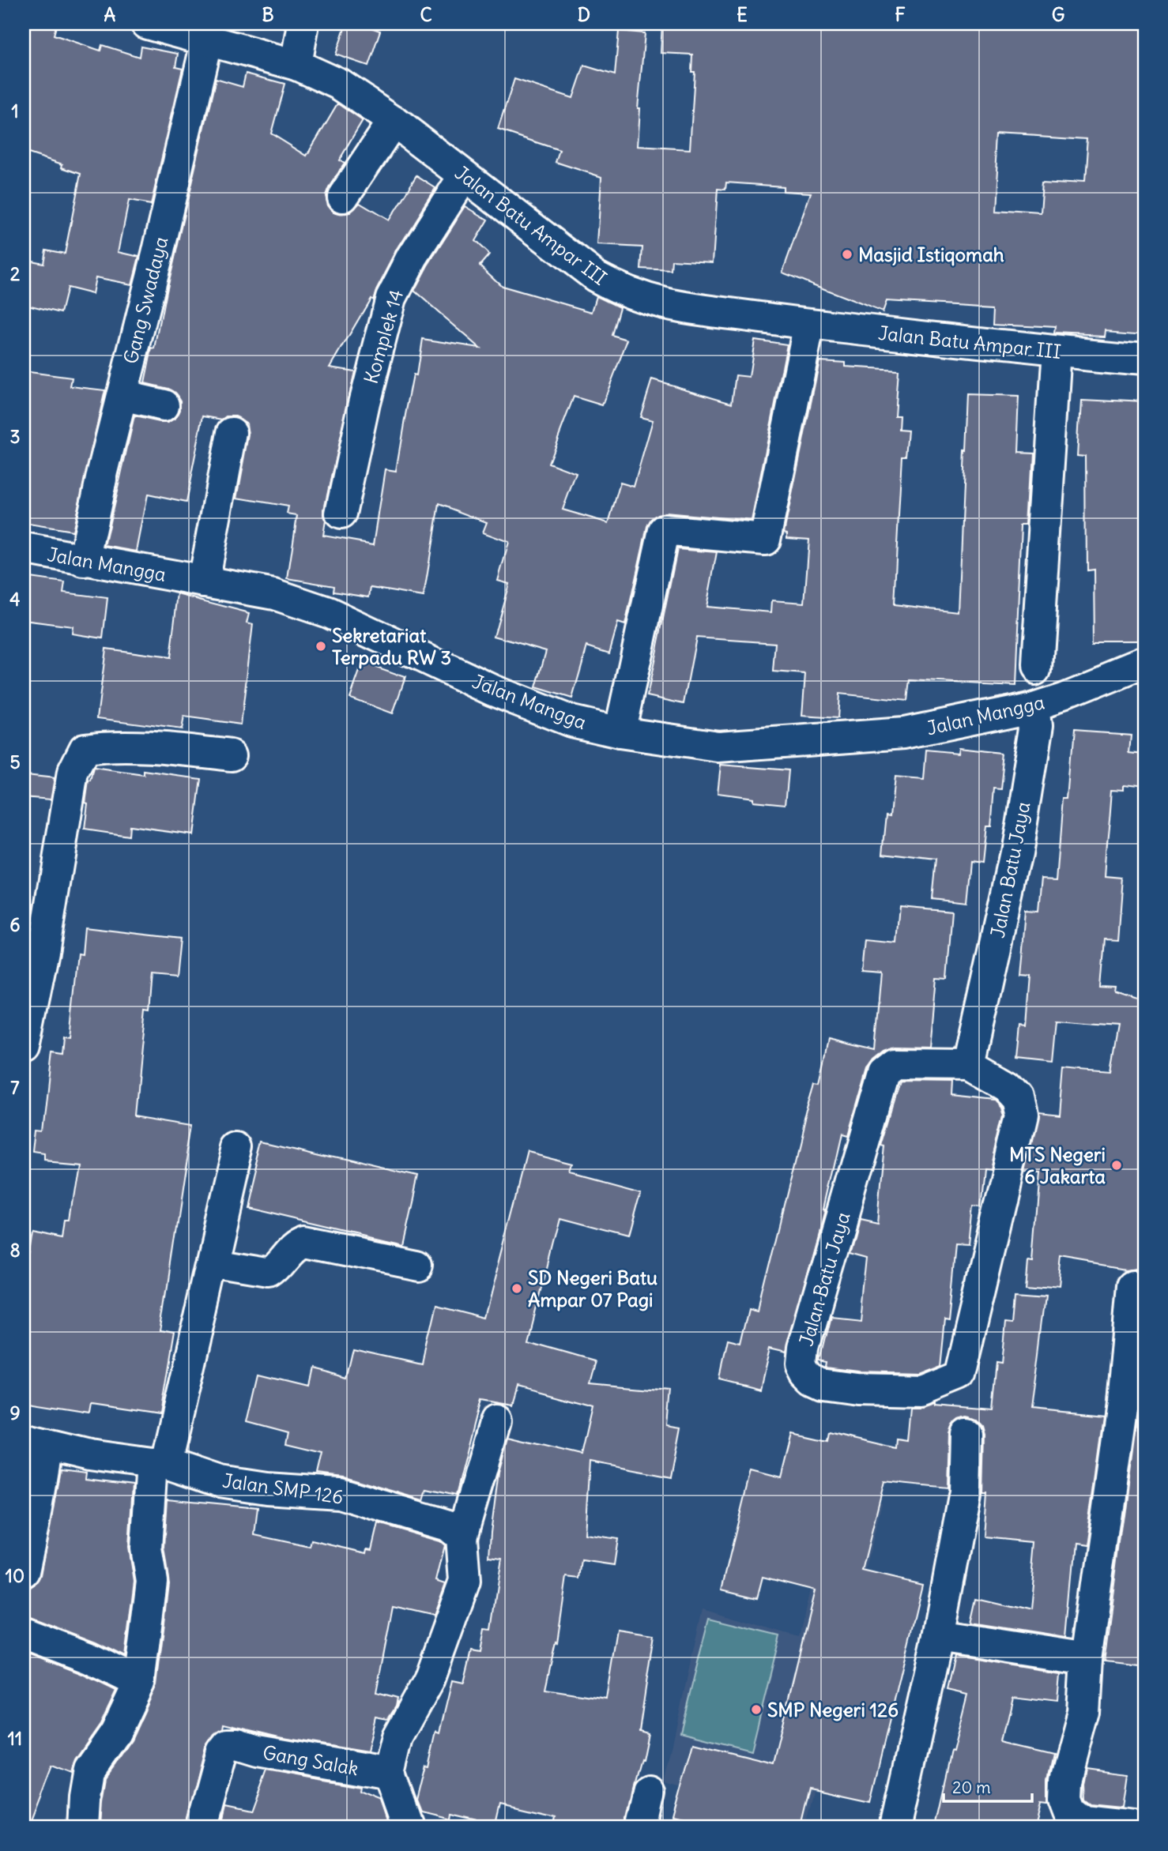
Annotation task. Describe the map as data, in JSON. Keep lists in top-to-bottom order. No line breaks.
{"streets":{"street":["Jalan Batu Ampar III","Gang Swadaya","Komplek 14","Jalan Mangga","Jalan Batu Jaya","Jalan SMP 126","Gang Salak"]},"crossings":[["Jalan Batu Ampar III","Gang Swadaya"],["Jalan Batu Ampar III","Komplek 14"],["Gang Swadaya","Jalan Mangga"],["Jalan Mangga","Jalan Batu Jaya"]],"places":["Masjid Istiqomah","Sekretariat Terpadu RW 3","MTS Negeri 6 Jakarta","SD Negeri Batu Ampar 07 Pagi","SMP Negeri 126"],"scale_bar":"20 m","grid":{"columns":["A","B","C","D","E","F","G"],"rows":["1","2","3","4","5","6","7","8","9","10","11"]}}
